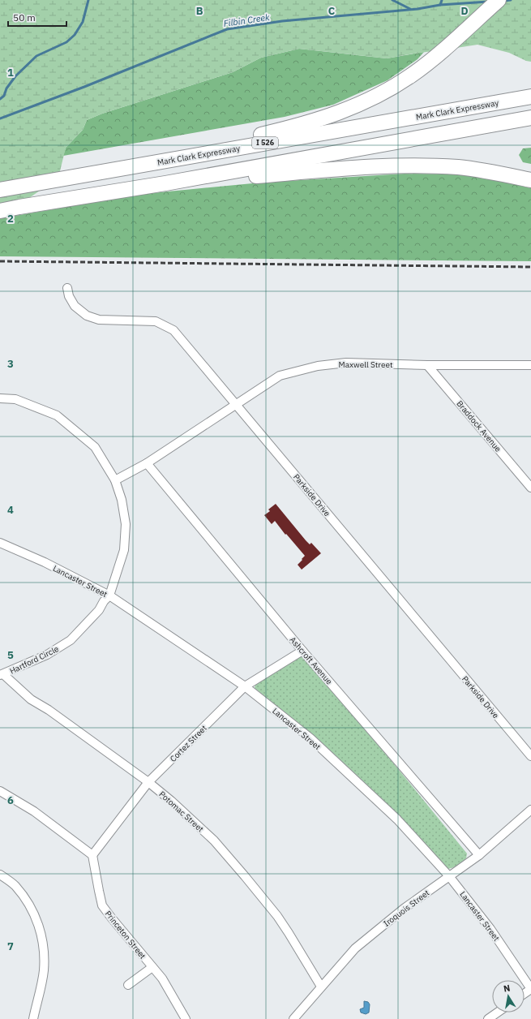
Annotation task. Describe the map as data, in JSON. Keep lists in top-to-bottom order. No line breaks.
{"streets":{"highway":["Mark Clark Expressway","I 526"],"street":["Maxwell Street","Braddock Avenue","Parkside Drive","Lancaster Street","Hartford Circle","Ashcroft Avenue","Cortez Street","Potomac Street","Iroquois Street","Princeton Street"]},"crossings":[["Maxwell Street","Braddock Avenue"],["Maxwell Street","Parkside Drive"],["Maxwell Street","Hartford Circle"],["Maxwell Street","Ashcroft Avenue"],["Lancaster Street","Hartford Circle"],["Lancaster Street","Cortez Street"],["Lancaster Street","Iroquois Street"],["Hartford Circle","Potomac Street"],["Ashcroft Avenue","Cortez Street"],["Ashcroft Avenue","Iroquois Street"],["Cortez Street","Potomac Street"],["Cortez Street","Princeton Street"],["Potomac Street","Iroquois Street"]],"water":["Filbin Creek"],"scale_bar":"50 m","north":"top","grid":{"columns":["B","C","D"],"rows":["1","2","3","4","5","6","7"]}}
